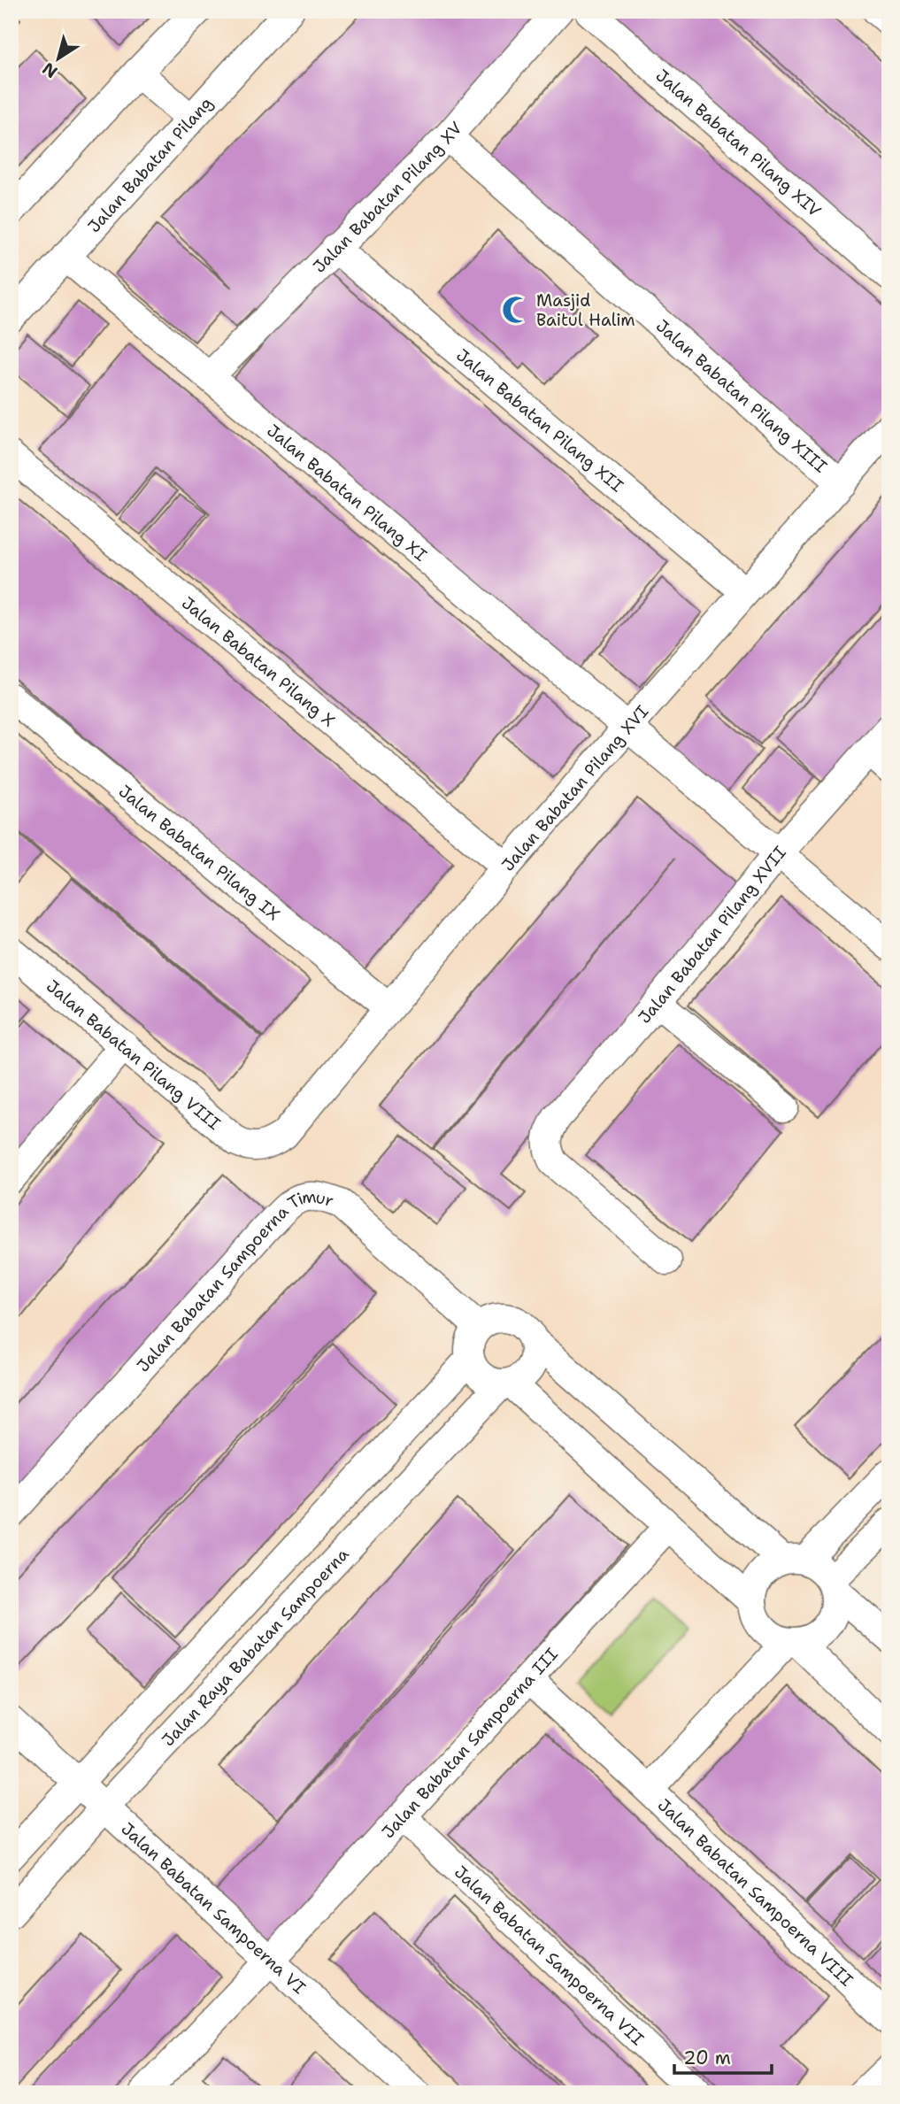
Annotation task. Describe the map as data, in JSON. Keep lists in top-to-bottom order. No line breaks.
{"streets":{"street":["Jalan Babatan Pilang XIV","Jalan Babatan Pilang","Jalan Babatan Pilang XV","Jalan Babatan Pilang XIII","Jalan Babatan Pilang XII","Jalan Babatan Pilang XI","Jalan Babatan Pilang X","Jalan Babatan Pilang XVI","Jalan Babatan Pilang IX","Jalan Babatan Pilang XVII","Jalan Babatan Pilang VIII","Jalan Babatan Sampoerna Timur","Jalan Raya Babatan Sampoerna","Jalan Babatan Sampoerna III","Jalan Babatan Sampoerna VIII","Jalan Babatan Sampoerna VI","Jalan Babatan Sampoerna VII"]},"crossings":[["Jalan Babatan Pilang","Jalan Babatan Pilang XI"],["Jalan Babatan Pilang XV","Jalan Babatan Pilang XIII"],["Jalan Babatan Pilang XV","Jalan Babatan Pilang XII"],["Jalan Babatan Pilang XV","Jalan Babatan Pilang XI"],["Jalan Babatan Pilang XIII","Jalan Babatan Pilang XVI"],["Jalan Babatan Pilang XII","Jalan Babatan Pilang XVI"],["Jalan Babatan Pilang XI","Jalan Babatan Pilang XVI"],["Jalan Babatan Pilang XI","Jalan Babatan Pilang XVII"],["Jalan Babatan Pilang X","Jalan Babatan Pilang XVI"],["Jalan Babatan Pilang XVI","Jalan Babatan Pilang IX"],["Jalan Babatan Pilang XVI","Jalan Babatan Pilang VIII"],["Jalan Babatan Sampoerna Timur","Jalan Raya Babatan Sampoerna"],["Jalan Raya Babatan Sampoerna","Jalan Babatan Sampoerna VI"],["Jalan Babatan Sampoerna III","Jalan Babatan Sampoerna VIII"],["Jalan Babatan Sampoerna III","Jalan Babatan Sampoerna VI"],["Jalan Babatan Sampoerna III","Jalan Babatan Sampoerna VII"]],"places":{"mosque":["Masjid Baitul Halim"]},"scale_bar":"20 m","north":"bottom left"}
